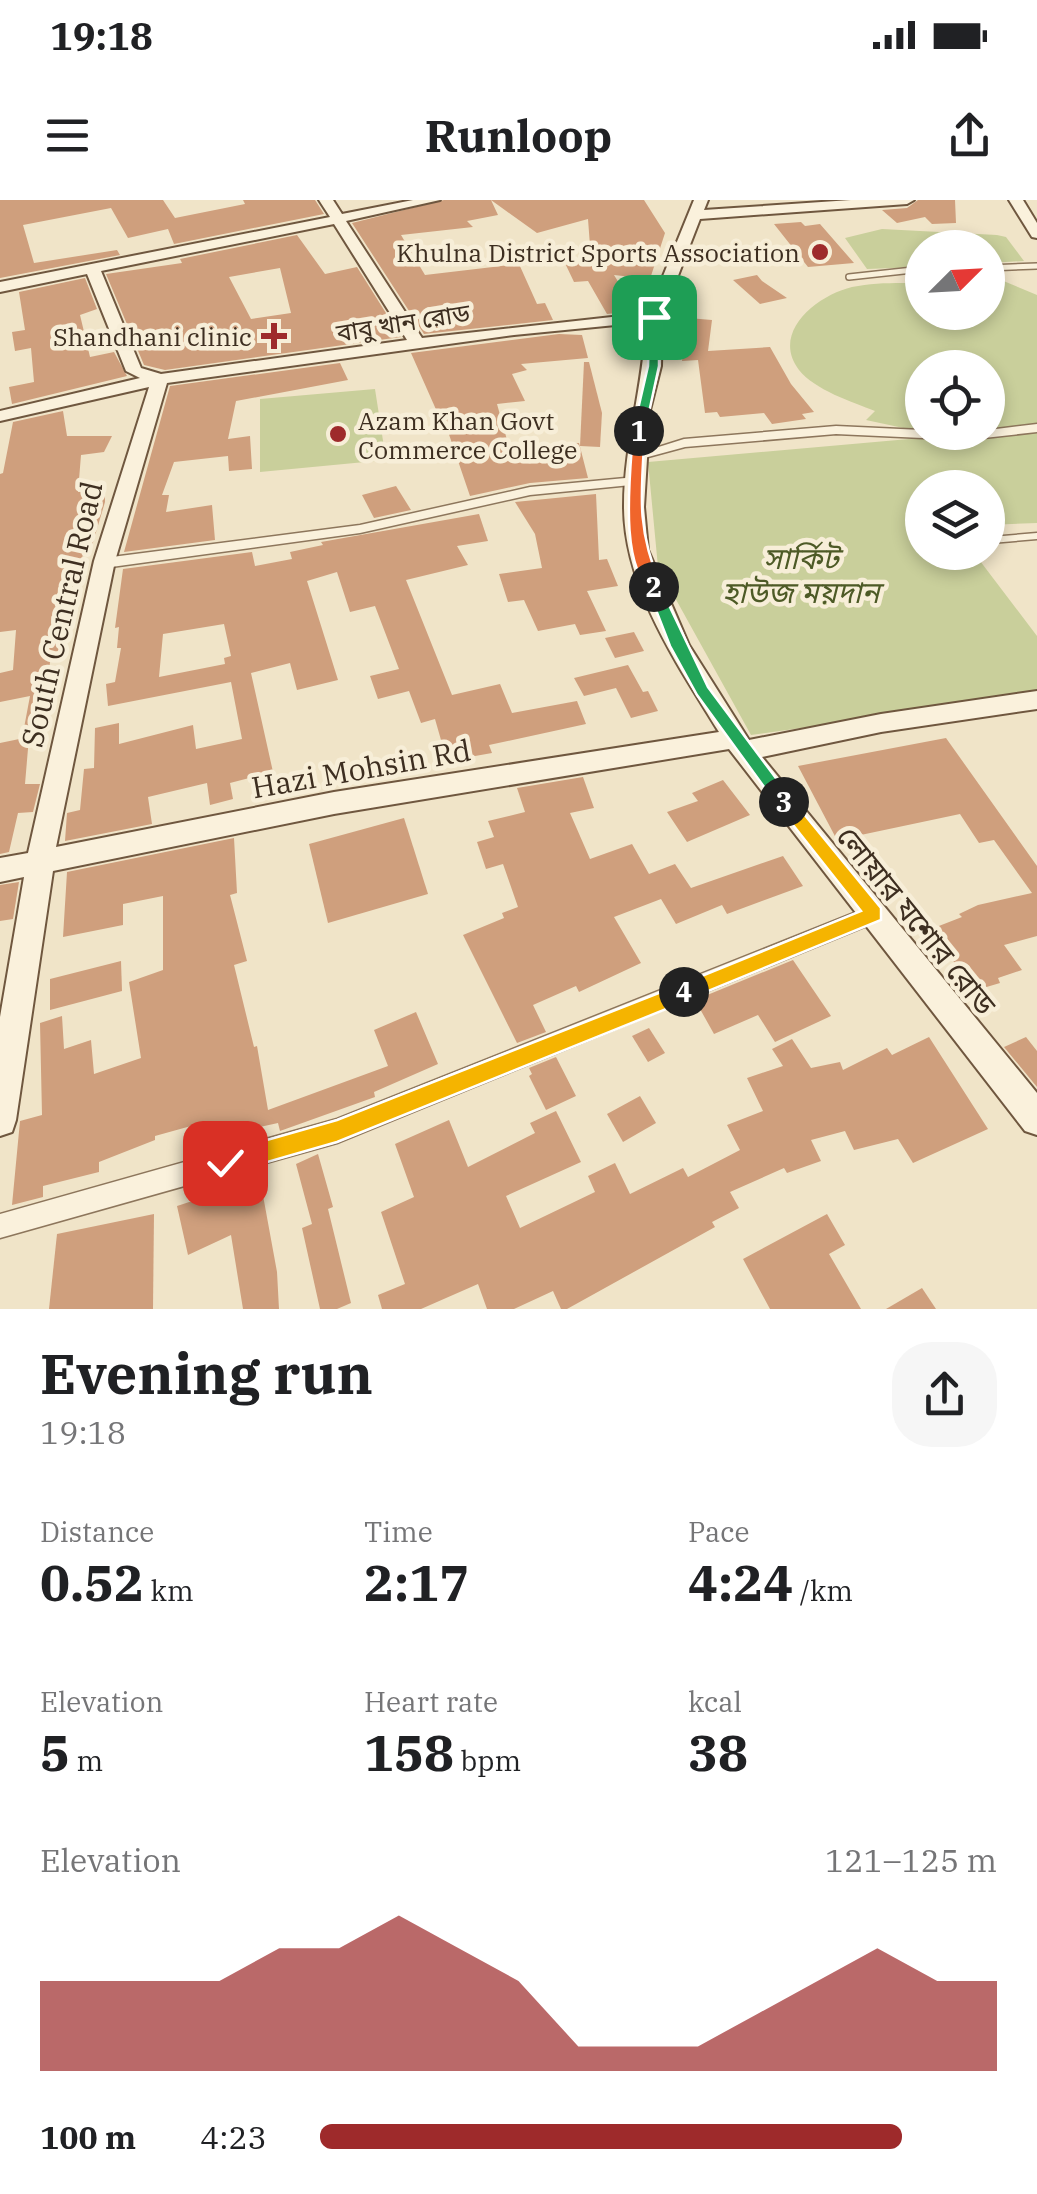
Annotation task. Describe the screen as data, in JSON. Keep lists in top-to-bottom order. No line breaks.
{"streets":{"street":["বাবু খান রোড","South Central Road","Hazi Mohsin Rd","লোয়ার যশোর রোড"]},"crossings":[["বাবু খান রোড","South Central Road"],["বাবু খান রোড","লোয়ার যশোর রোড"],["South Central Road","Hazi Mohsin Rd"],["Hazi Mohsin Rd","লোয়ার যশোর রোড"]],"parks":["সার্কিট হাউজ ময়দান"],"places":{"other":["Khulna District Sports Association","Azam Khan Govt Commerce College"],"health":["Shandhani clinic"]},"north":"top right","page":{"status":"19:18","header":"Runloop","pins":["1","2","3","4"],"heading":["Evening run","19:18"],"stats":[["Distance","0.52 km"],["Time","2:17"],["Pace","4:24 /km"],["Elevation","5 m"],["Heart rate","158 bpm"],["kcal","38"]],"chart":["Elevation","121–125 m"],"list":[{"name":"100 m","note":"4:23"}]}}
